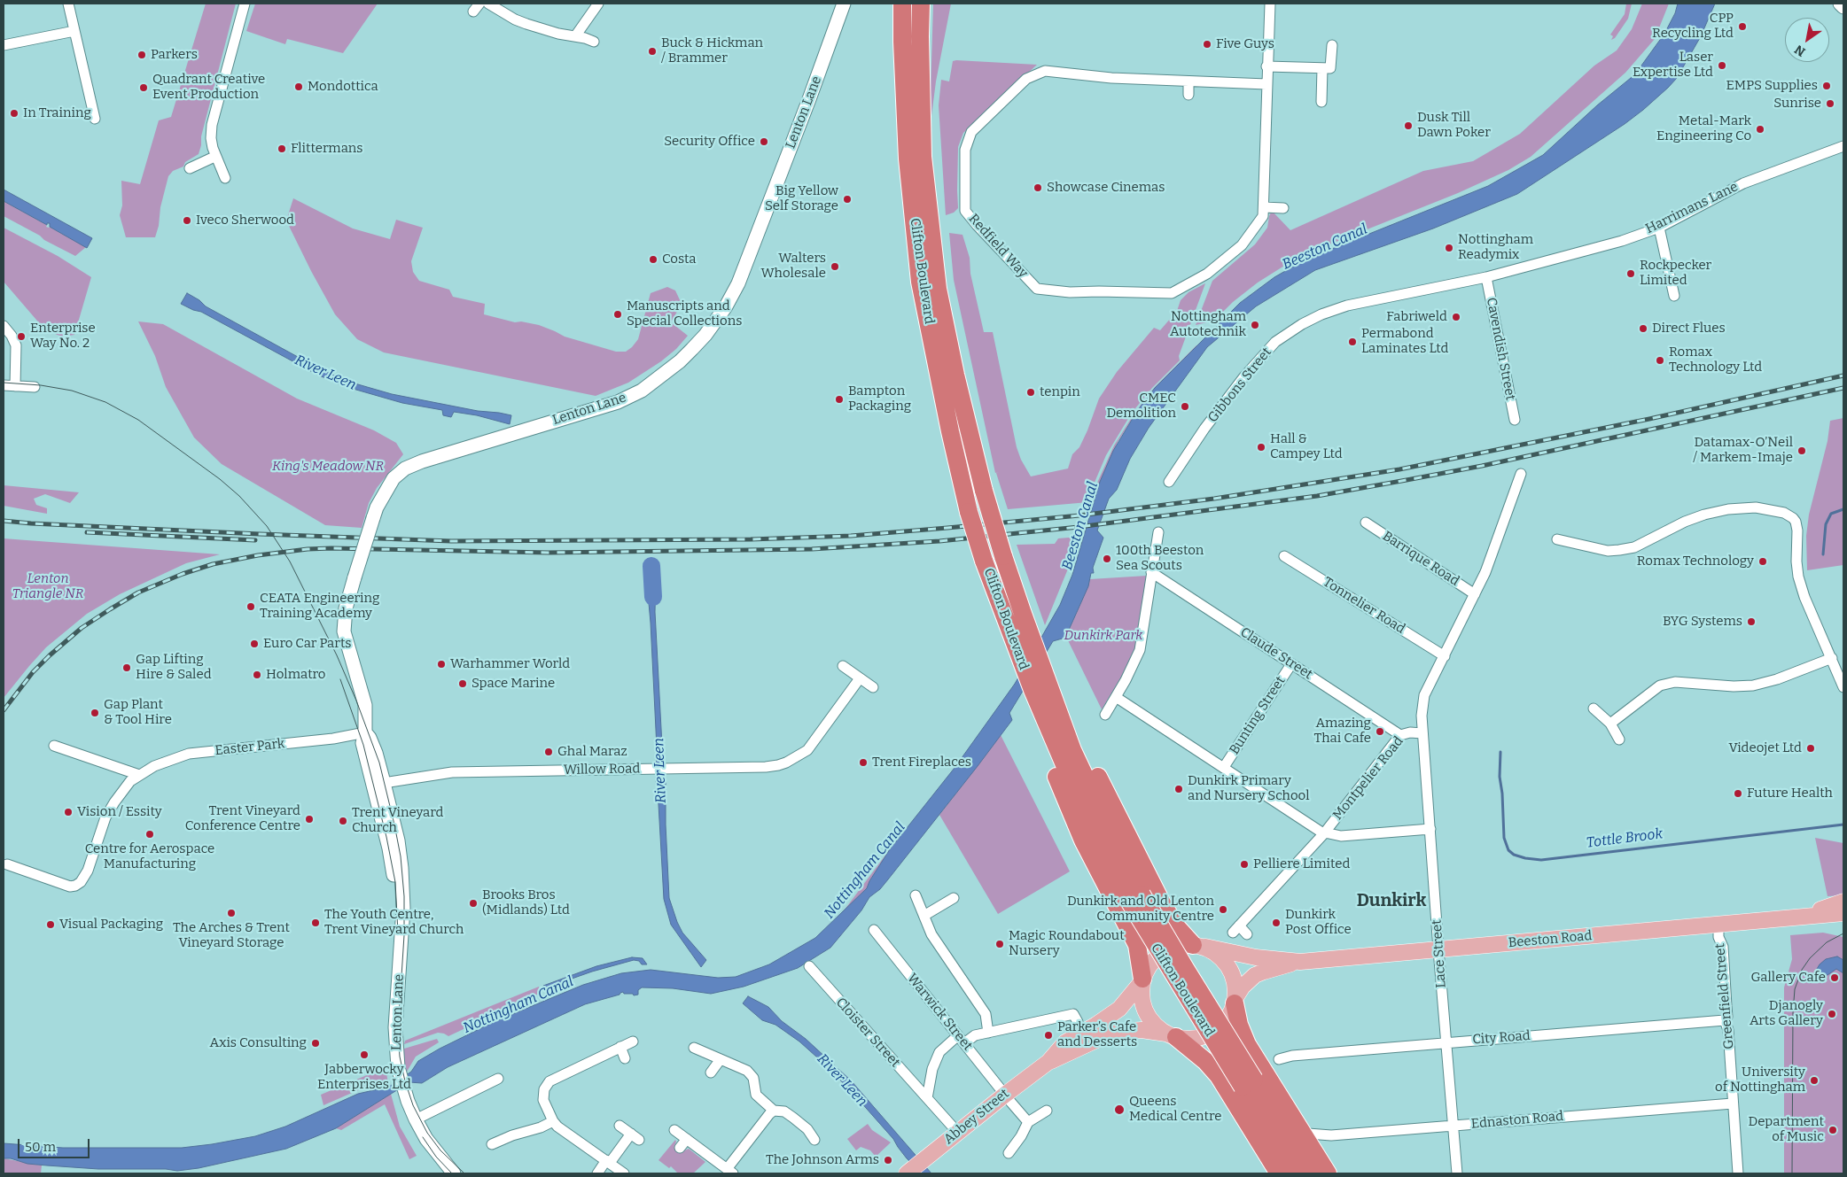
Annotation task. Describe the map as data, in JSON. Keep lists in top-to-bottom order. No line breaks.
{"streets":{"highway":["Clifton Boulevard"],"main road":["Beeston Road","Abbey Street"],"street":["Lenton Lane","Harrimans Lane","Redfield Way","Cavendish Street","Gibbons Street","Barrique Road","Tonnelier Road","Claude Street","Bunting Street","Easter Park","Willow Road","Montpelier Road","Lace Street","Greenfield Street","Warwick Street","Cloister Street","City Road","Ednaston Road"]},"crossings":[["Lenton Lane","Easter Park"],["Lenton Lane","Willow Road"],["Harrimans Lane","Cavendish Street"],["Harrimans Lane","Gibbons Street"],["Cavendish Street","Gibbons Street"],["Barrique Road","Montpelier Road"],["Tonnelier Road","Montpelier Road"],["Claude Street","Bunting Street"],["Claude Street","Montpelier Road"],["Montpelier Road","Lace Street"],["Beeston Road","Lace Street"],["Beeston Road","Greenfield Street"],["Lace Street","City Road"],["Lace Street","Ednaston Road"],["Greenfield Street","City Road"],["Greenfield Street","Ednaston Road"],["Warwick Street","Abbey Street"],["Cloister Street","Abbey Street"]],"districts":["Dunkirk"],"water":["Beeston Canal","River Leen","Tottle Brook","Nottingham Canal"],"parks":["King's Meadow NR","Lenton Triangle NR","Dunkirk Park"],"places":["CPP Recycling Ltd","Five Guys","Buck & Hickman / Brammer","Parkers","Laser Expertise Ltd","EMPS Supplies","Mondottica","Quadrant Creative Event Production","Sunrise","In Training","Dusk Till Dawn Poker","Metal-Mark Engineering Co","Security Office","Flittermans","Showcase Cinemas","Big Yellow Self Storage","Iveco Sherwood","Nottingham Readymix","Costa","Walters Wholesale","Rockpecker Limited","Manuscripts and Special Collections","Fabriweld","Nottingham Autotechnik","Direct Flues","Enterprise Way No. 2","Permabond Laminates Ltd","Romax Technology Ltd","tenpin","Bampton Packaging","CMEC Demolition","Hall & Campey Ltd","Datamax-O’Neil / Markem-Imaje","100th Beeston Sea Scouts","Romax Technology","CEATA Engineering Training Academy","BYG Systems","Euro Car Parts","Warhammer World","Gap Lifting Hire & Saled","Holmatro","Space Marine","Gap Plant & Tool Hire","Amazing Thai Cafe","Videojet Ltd","Ghal Maraz","Trent Fireplaces","Dunkirk Primary and Nursery School","Future Health","Vision / Essity","Trent Vineyard Conference Centre","Trent Vineyard Church","Centre for Aerospace Manufacturing","Pelliere Limited","Brooks Bros (Midlands) Ltd","Dunkirk and Old Lenton Community Centre","The Arches & Trent Vineyard Storage","The Youth Centre, Trent Vineyard Church","Dunkirk Post Office","Visual Packaging","Magic Roundabout Nursery","Gallery Cafe","Djanogly Arts Gallery","Parker’s Cafe and Desserts","Axis Consulting","Jabberwocky Enterprises Ltd","University of Nottingham","Queens Medical Centre","Department of Music","The Johnson Arms"],"scale_bar":"50 m","north":"bottom left"}
